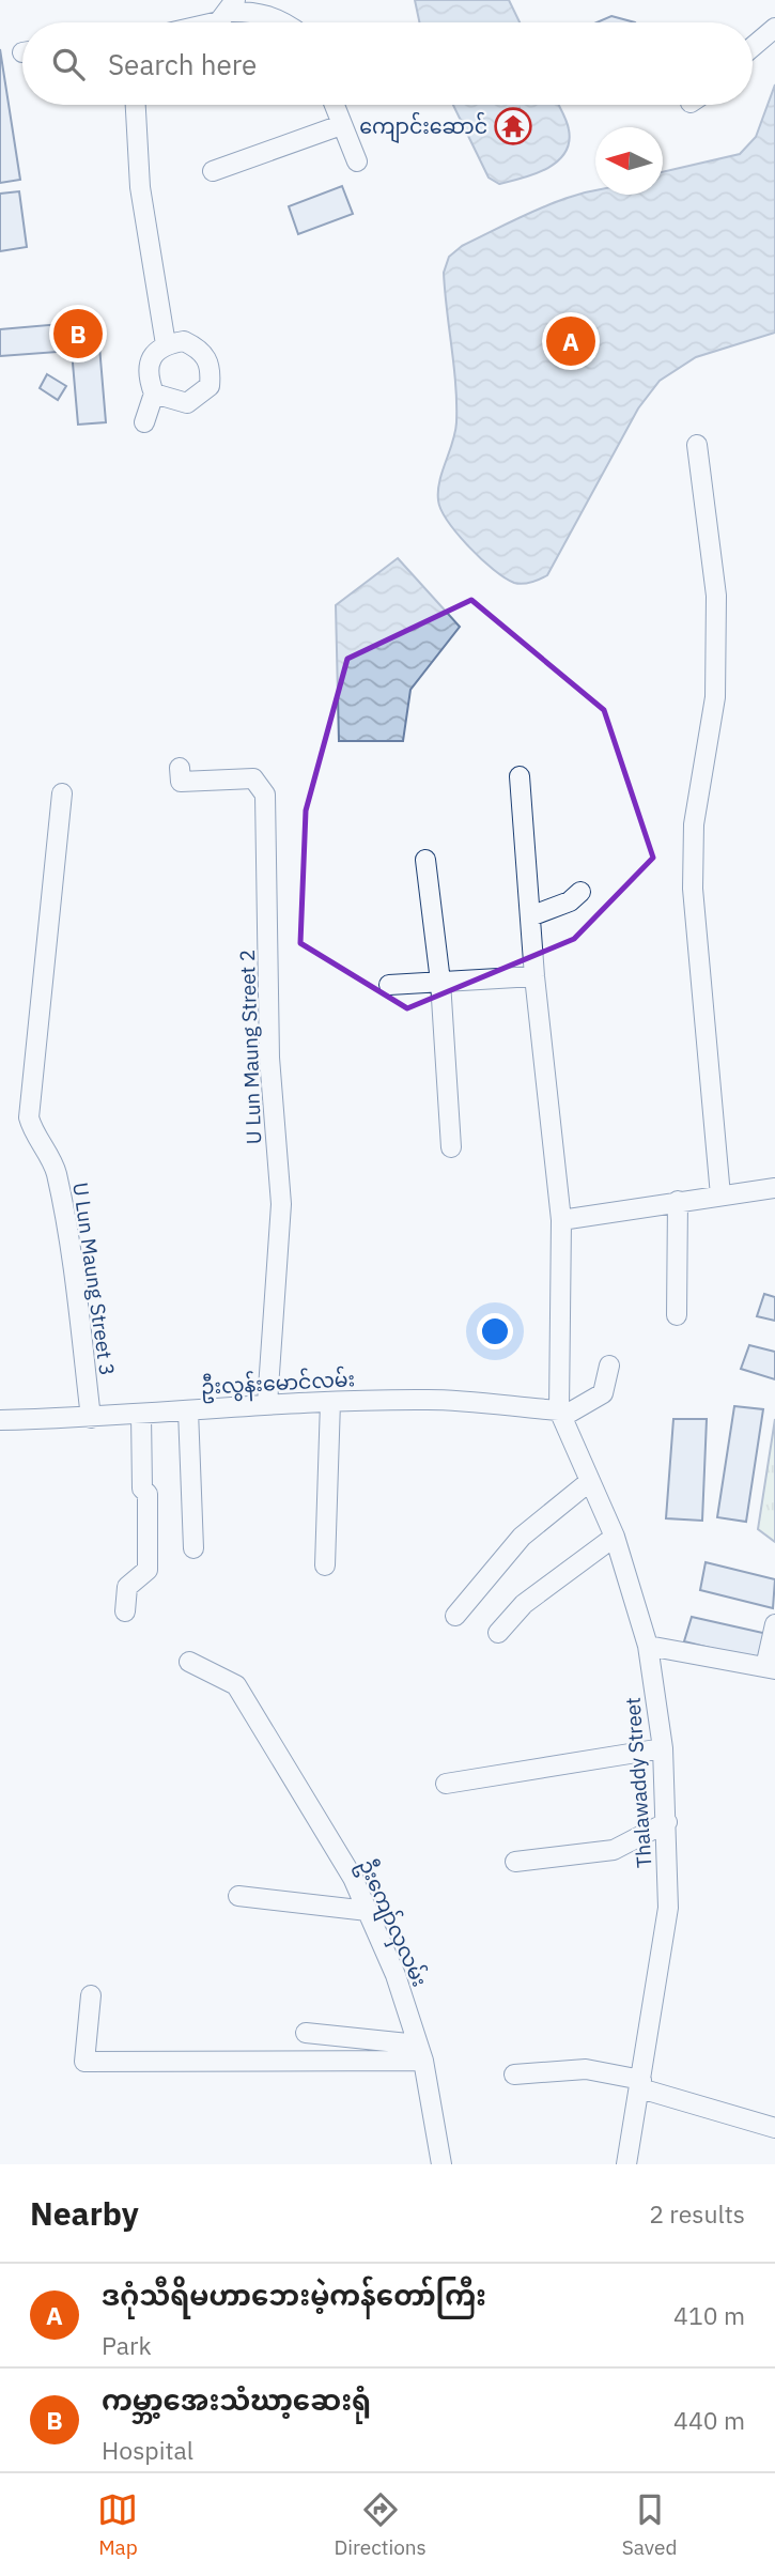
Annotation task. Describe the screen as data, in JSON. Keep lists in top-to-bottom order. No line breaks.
{"streets":{"street":["U Lun Maung Street 2","U Lun Maung Street 3","ဦးလွန်းမောင်လမ်း","Thalawaddy Street","ဦးကျော်လှလမ်း"]},"crossings":[["U Lun Maung Street 2","ဦးလွန်းမောင်လမ်း"],["U Lun Maung Street 3","ဦးလွန်းမောင်လမ်း"],["ဦးလွန်းမောင်လမ်း","Thalawaddy Street"]],"places":{"temple":["ကျောင်းဆောင်"]},"north":"left","page":{"search":"Search here","pins":["B","A"],"heading":["Nearby","2 results"],"list":[{"mark":"A","name":"ဒဂုံသီရိမဟာဘေးမဲ့ကန်တော်ကြီး","note":"Park","value":"410 m"},{"mark":"B","name":"ကမ္ဘာ့အေးသံဃာ့ဆေးရုံ","note":"Hospital","value":"440 m"}],"nav":["Map","Directions","Saved"]}}
